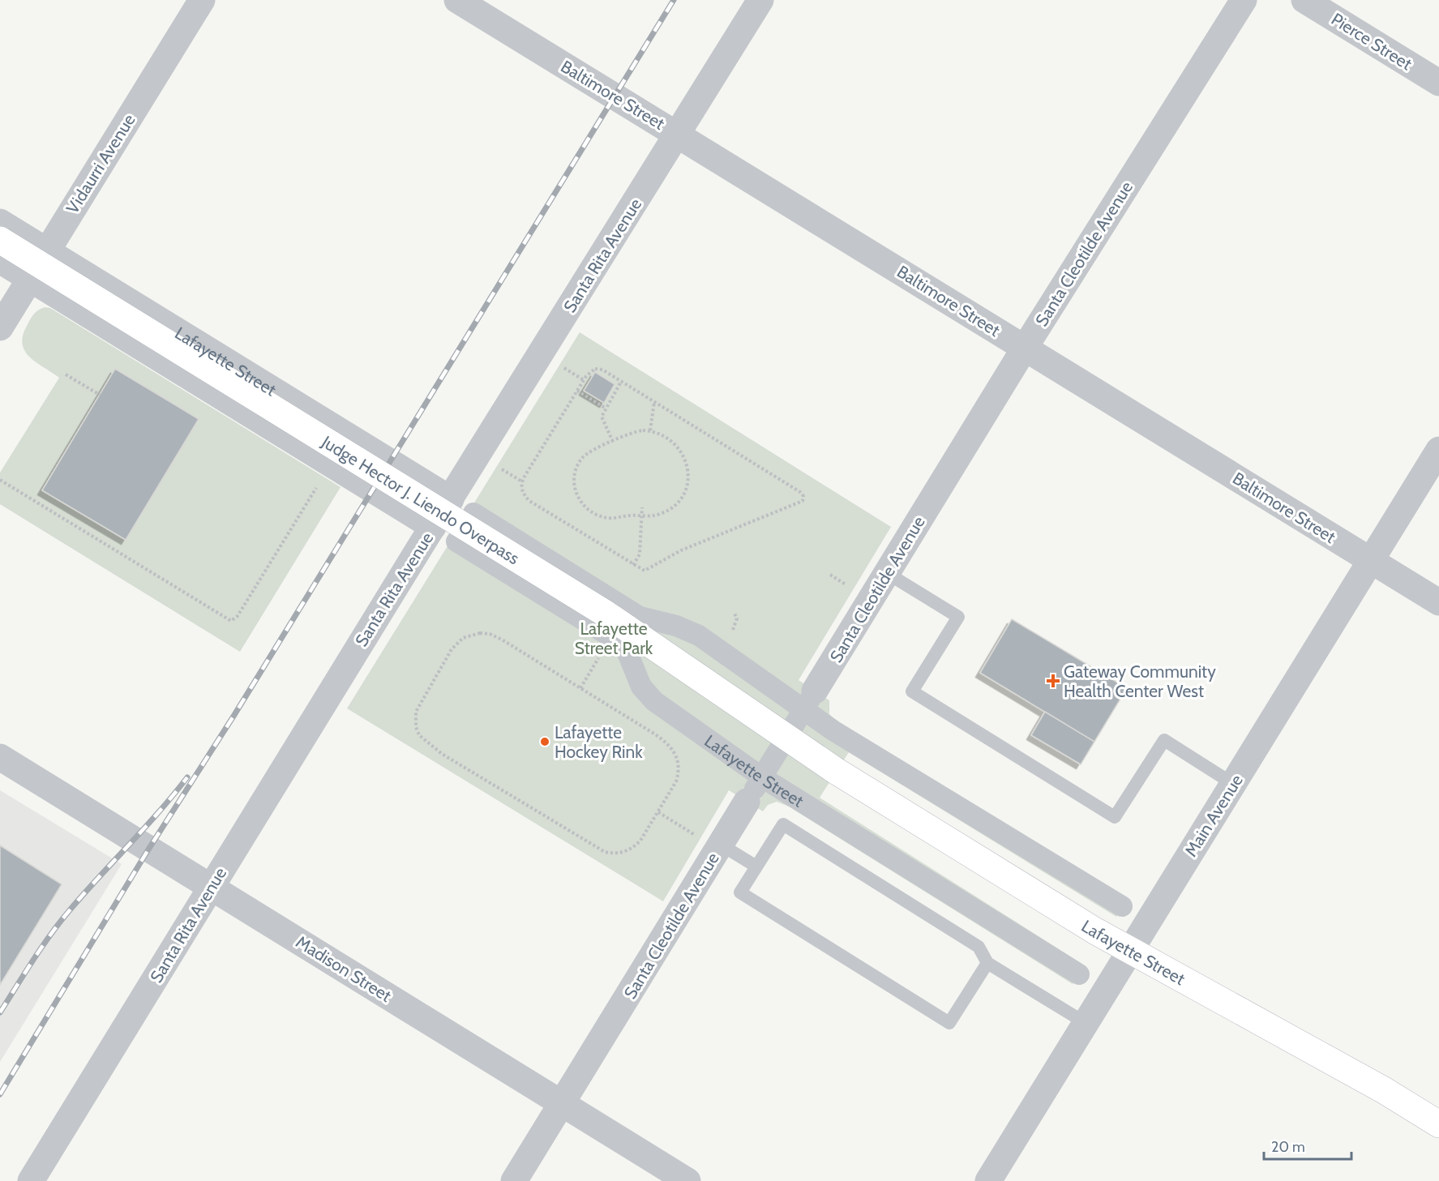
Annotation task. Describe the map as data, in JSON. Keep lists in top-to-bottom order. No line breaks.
{"streets":{"main road":["Lafayette Street","Judge Hector J. Liendo Overpass"],"street":["Pierce Street","Baltimore Street","Vidaurri Avenue","Santa Cleotilde Avenue","Santa Rita Avenue","Main Avenue","Madison Street"]},"crossings":[["Baltimore Street","Santa Cleotilde Avenue"],["Baltimore Street","Santa Rita Avenue"],["Baltimore Street","Main Avenue"],["Vidaurri Avenue","Lafayette Street"],["Santa Cleotilde Avenue","Lafayette Street"],["Santa Cleotilde Avenue","Madison Street"],["Santa Rita Avenue","Lafayette Street"],["Santa Rita Avenue","Madison Street"],["Lafayette Street","Judge Hector J. Liendo Overpass"],["Lafayette Street","Main Avenue"]],"parks":["Lafayette Street Park"],"places":{"health":["Gateway Community Health Center West"],"other":["Lafayette Hockey Rink"]},"scale_bar":"20 m"}
